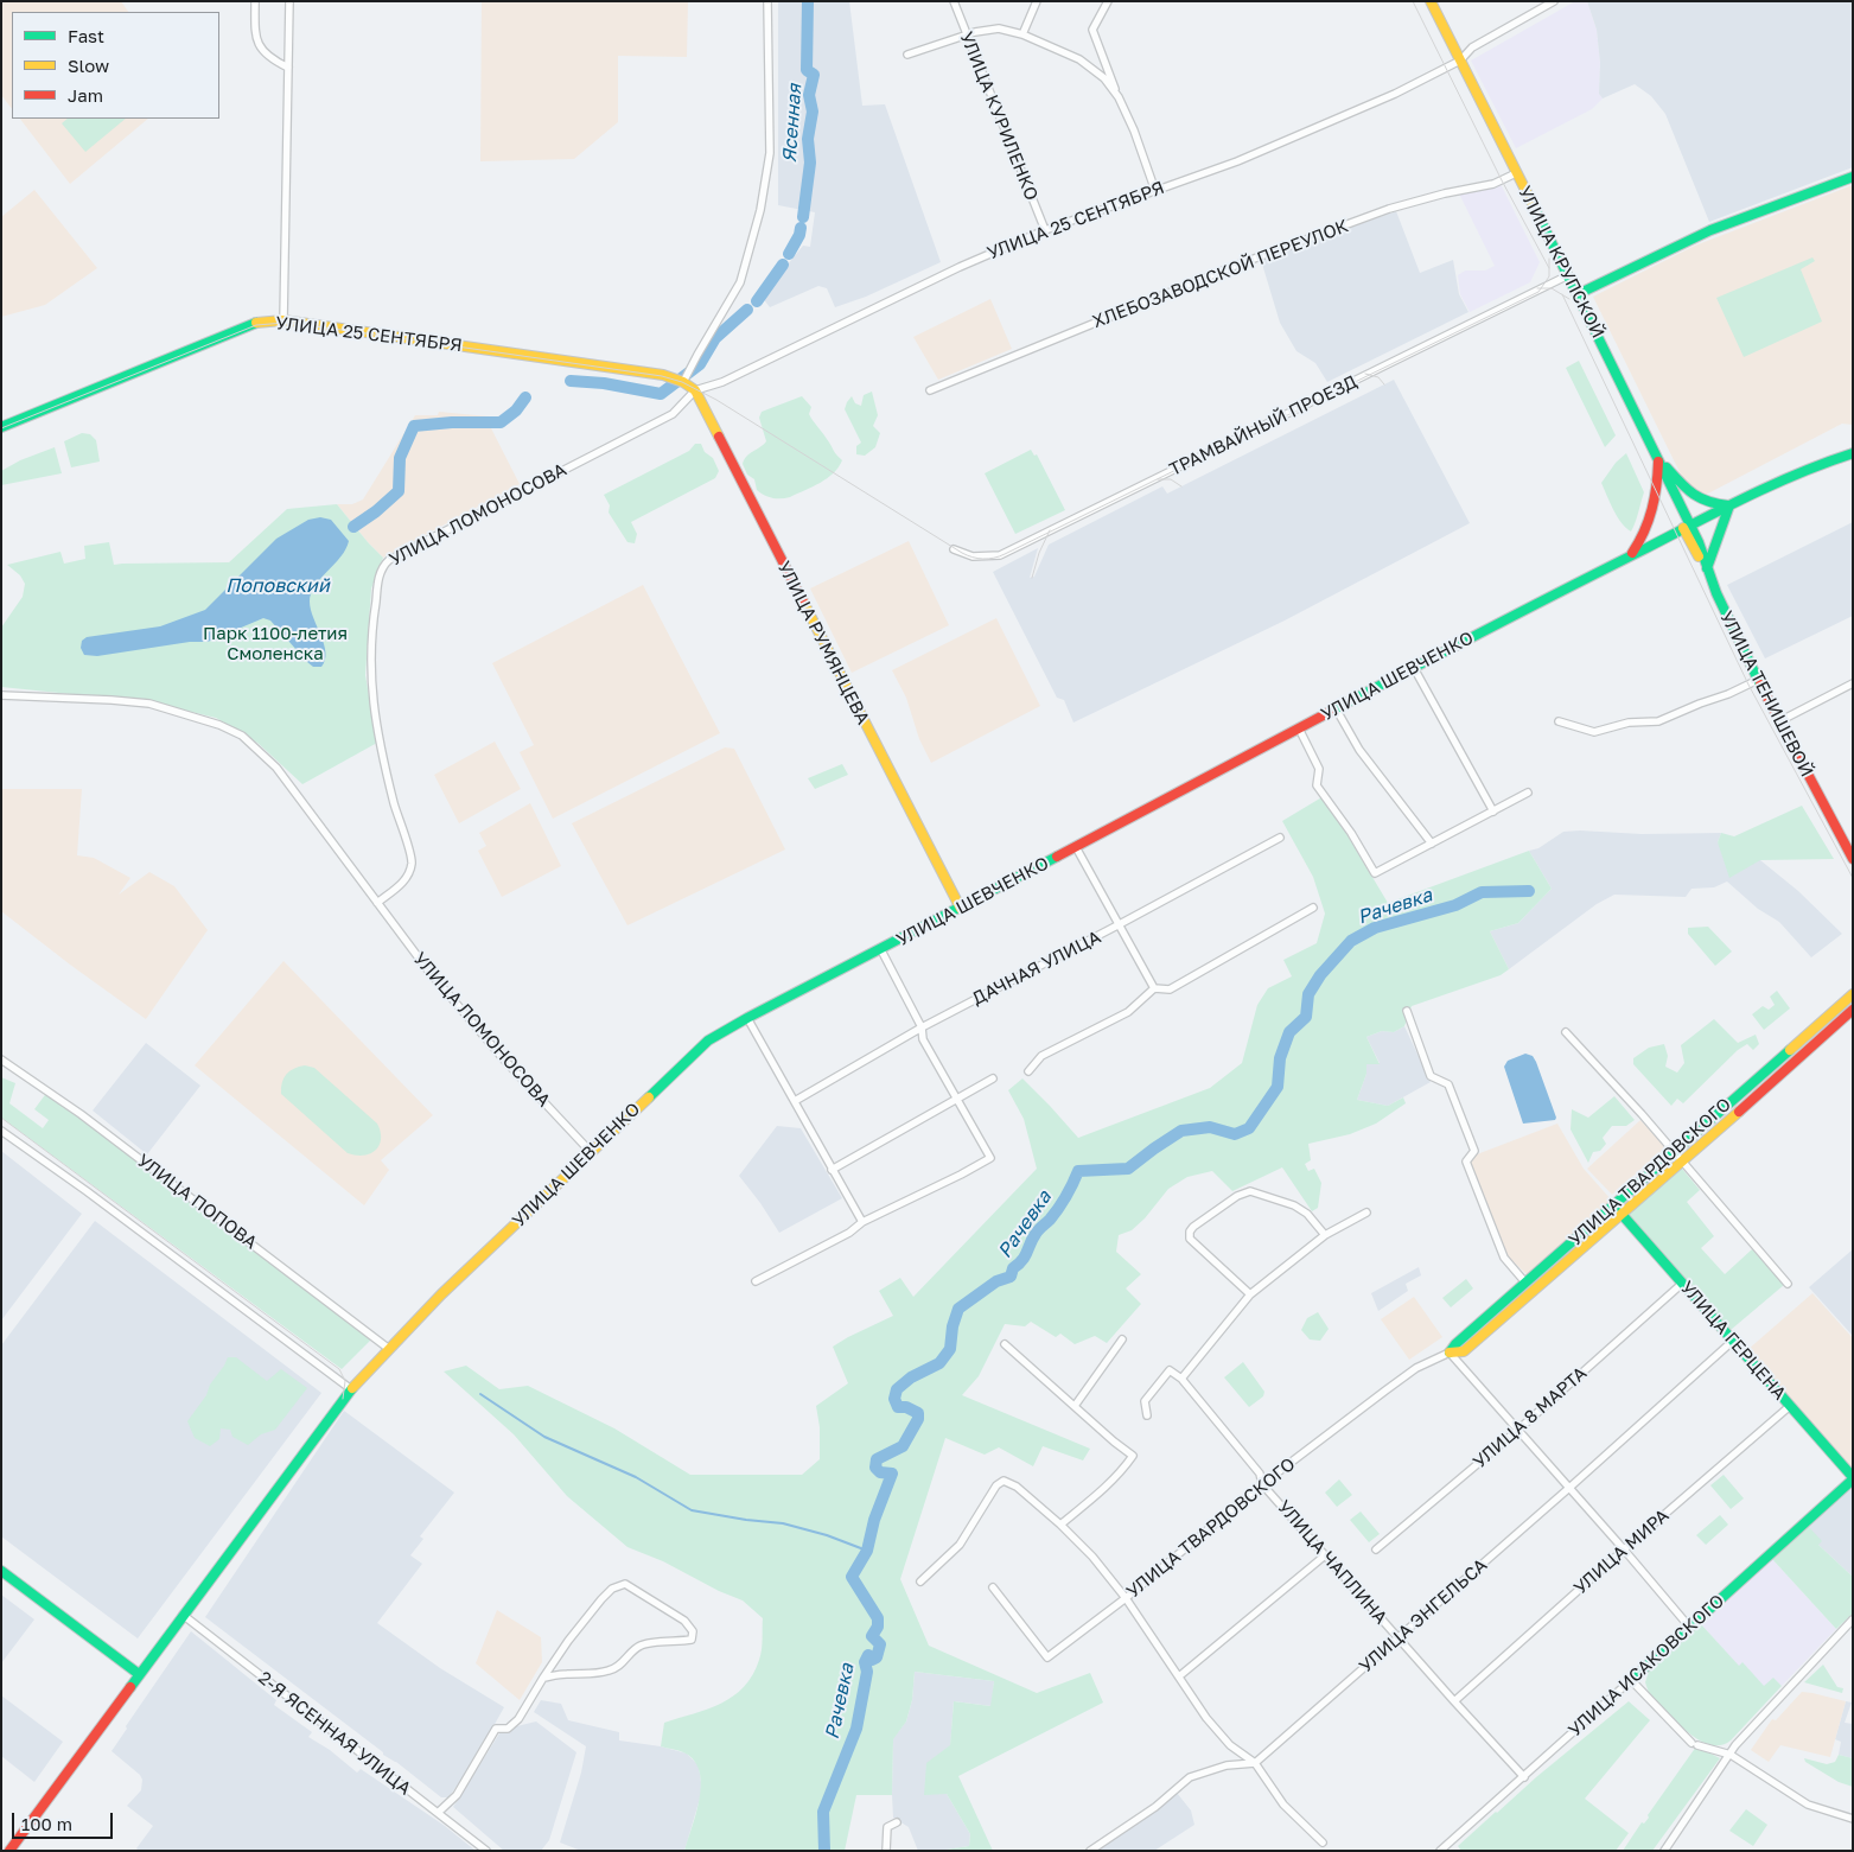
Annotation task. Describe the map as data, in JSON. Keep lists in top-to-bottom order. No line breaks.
{"streets":{"main road":["УЛИЦА 25 СЕНТЯБРЯ","УЛИЦА КРУПСКОЙ","УЛИЦА РУМЯНЦЕВА","УЛИЦА ШЕВЧЕНКО","УЛИЦА ТЕНИШЕВОЙ","УЛИЦА ТВАРДОВСКОГО","УЛИЦА ГЕРЦЕНА","УЛИЦА ИСАКОВСКОГО"],"street":["УЛИЦА КУРИЛЕНКО","ХЛЕБОЗАВОДСКОЙ ПЕРЕУЛОК","ТРАМВАЙНЫЙ ПРОЕЗД","УЛИЦА ЛОМОНОСОВА","ДАЧНАЯ УЛИЦА","УЛИЦА ПОПОВА","УЛИЦА 8 МАРТА","УЛИЦА МИРА","УЛИЦА ЧАПЛИНА","УЛИЦА ЭНГЕЛЬСА","2-Я ЯСЕННАЯ УЛИЦА"]},"crossings":[["УЛИЦА КУРИЛЕНКО","УЛИЦА 25 СЕНТЯБРЯ"],["УЛИЦА 25 СЕНТЯБРЯ","УЛИЦА КРУПСКОЙ"],["УЛИЦА 25 СЕНТЯБРЯ","УЛИЦА ЛОМОНОСОВА"],["УЛИЦА 25 СЕНТЯБРЯ","УЛИЦА РУМЯНЦЕВА"],["УЛИЦА КРУПСКОЙ","ХЛЕБОЗАВОДСКОЙ ПЕРЕУЛОК"],["УЛИЦА КРУПСКОЙ","ТРАМВАЙНЫЙ ПРОЕЗД"],["УЛИЦА КРУПСКОЙ","УЛИЦА ШЕВЧЕНКО"],["УЛИЦА КРУПСКОЙ","УЛИЦА ТЕНИШЕВОЙ"],["УЛИЦА ЛОМОНОСОВА","УЛИЦА РУМЯНЦЕВА"],["УЛИЦА ЛОМОНОСОВА","УЛИЦА ШЕВЧЕНКО"],["УЛИЦА РУМЯНЦЕВА","УЛИЦА ШЕВЧЕНКО"],["УЛИЦА ШЕВЧЕНКО","УЛИЦА ТЕНИШЕВОЙ"],["УЛИЦА ШЕВЧЕНКО","УЛИЦА ПОПОВА"],["УЛИЦА ШЕВЧЕНКО","2-Я ЯСЕННАЯ УЛИЦА"],["УЛИЦА ТВАРДОВСКОГО","УЛИЦА ГЕРЦЕНА"],["УЛИЦА ТВАРДОВСКОГО","УЛИЦА ЧАПЛИНА"],["УЛИЦА ГЕРЦЕНА","УЛИЦА 8 МАРТА"],["УЛИЦА ГЕРЦЕНА","УЛИЦА МИРА"],["УЛИЦА ГЕРЦЕНА","УЛИЦА ЭНГЕЛЬСА"],["УЛИЦА ГЕРЦЕНА","УЛИЦА ИСАКОВСКОГО"],["УЛИЦА МИРА","УЛИЦА ЧАПЛИНА"],["УЛИЦА ЧАПЛИНА","УЛИЦА ЭНГЕЛЬСА"],["УЛИЦА ЧАПЛИНА","УЛИЦА ИСАКОВСКОГО"]],"water":["Ясенная","Поповский","Рачевка"],"parks":["Парк 1100-летия Смоленска"],"legend":["Fast","Slow","Jam"],"scale_bar":"100 m"}
